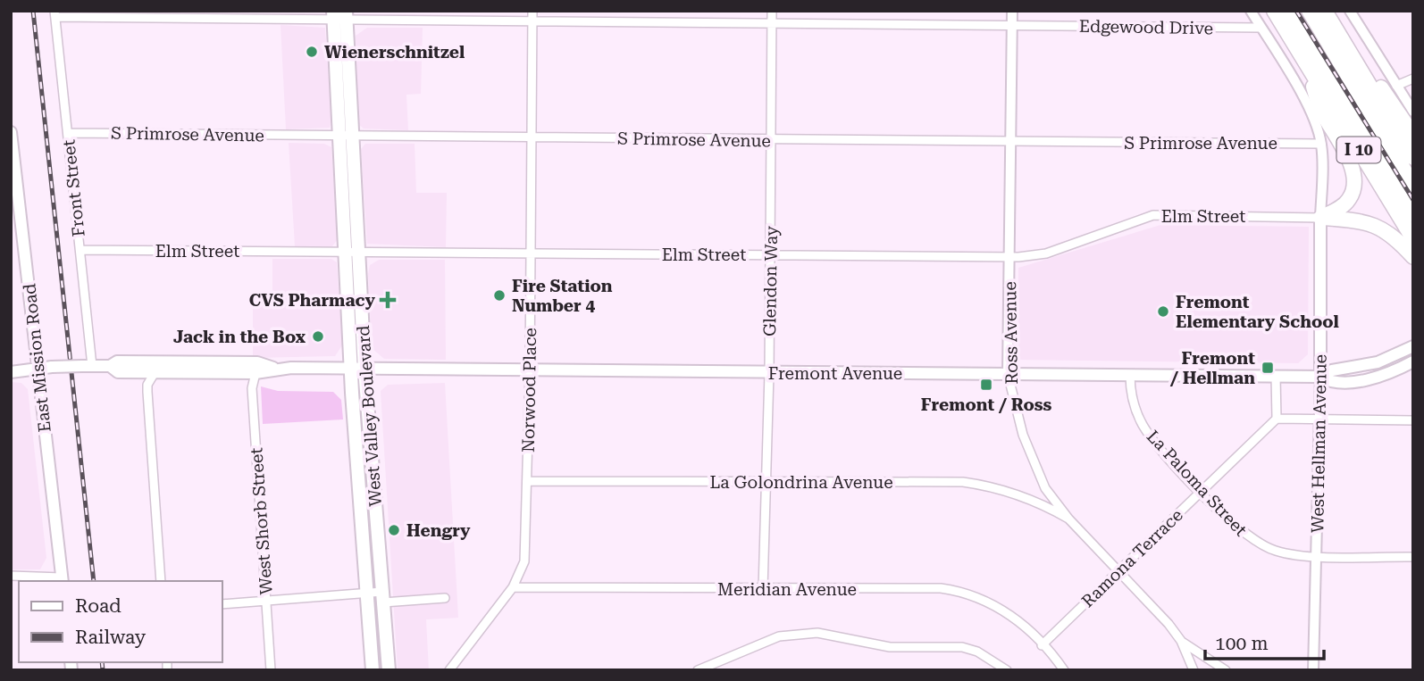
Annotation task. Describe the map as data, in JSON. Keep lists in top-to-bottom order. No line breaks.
{"streets":{"highway":["I 10"],"main road":["East Mission Road","Fremont Avenue","West Valley Boulevard","West Hellman Avenue"],"street":["Edgewood Drive","S Primrose Avenue","Front Street","Elm Street","Glendon Way","Ross Avenue","Norwood Place","La Golondrina Avenue","La Paloma Street","West Shorb Street","Ramona Terrace","Meridian Avenue"]},"crossings":[["Edgewood Drive","Front Street"],["Edgewood Drive","Glendon Way"],["Edgewood Drive","Ross Avenue"],["Edgewood Drive","Norwood Place"],["Edgewood Drive","West Valley Boulevard"],["S Primrose Avenue","Front Street"],["S Primrose Avenue","Glendon Way"],["S Primrose Avenue","Ross Avenue"],["S Primrose Avenue","Norwood Place"],["S Primrose Avenue","West Valley Boulevard"],["Front Street","Elm Street"],["Elm Street","Glendon Way"],["Elm Street","Ross Avenue"],["Elm Street","Norwood Place"],["Elm Street","West Valley Boulevard"],["Elm Street","West Hellman Avenue"],["Glendon Way","Fremont Avenue"],["Glendon Way","La Golondrina Avenue"],["Glendon Way","Meridian Avenue"],["Ross Avenue","Fremont Avenue"],["Ross Avenue","La Golondrina Avenue"],["Ross Avenue","Ramona Terrace"],["Fremont Avenue","Norwood Place"],["Fremont Avenue","West Valley Boulevard"],["Fremont Avenue","West Hellman Avenue"],["Fremont Avenue","La Paloma Street"],["Norwood Place","La Golondrina Avenue"],["Norwood Place","Meridian Avenue"],["West Hellman Avenue","La Paloma Street"],["La Paloma Street","Ramona Terrace"],["Ramona Terrace","Meridian Avenue"]],"places":{"other":["Wienerschnitzel","Fire Station Number 4","Fremont Elementary School","Jack in the Box","Hengry"],"health":["CVS Pharmacy"],"transit":["Fremont / Hellman","Fremont / Ross"]},"legend":["Road","Railway"],"scale_bar":"100 m"}
